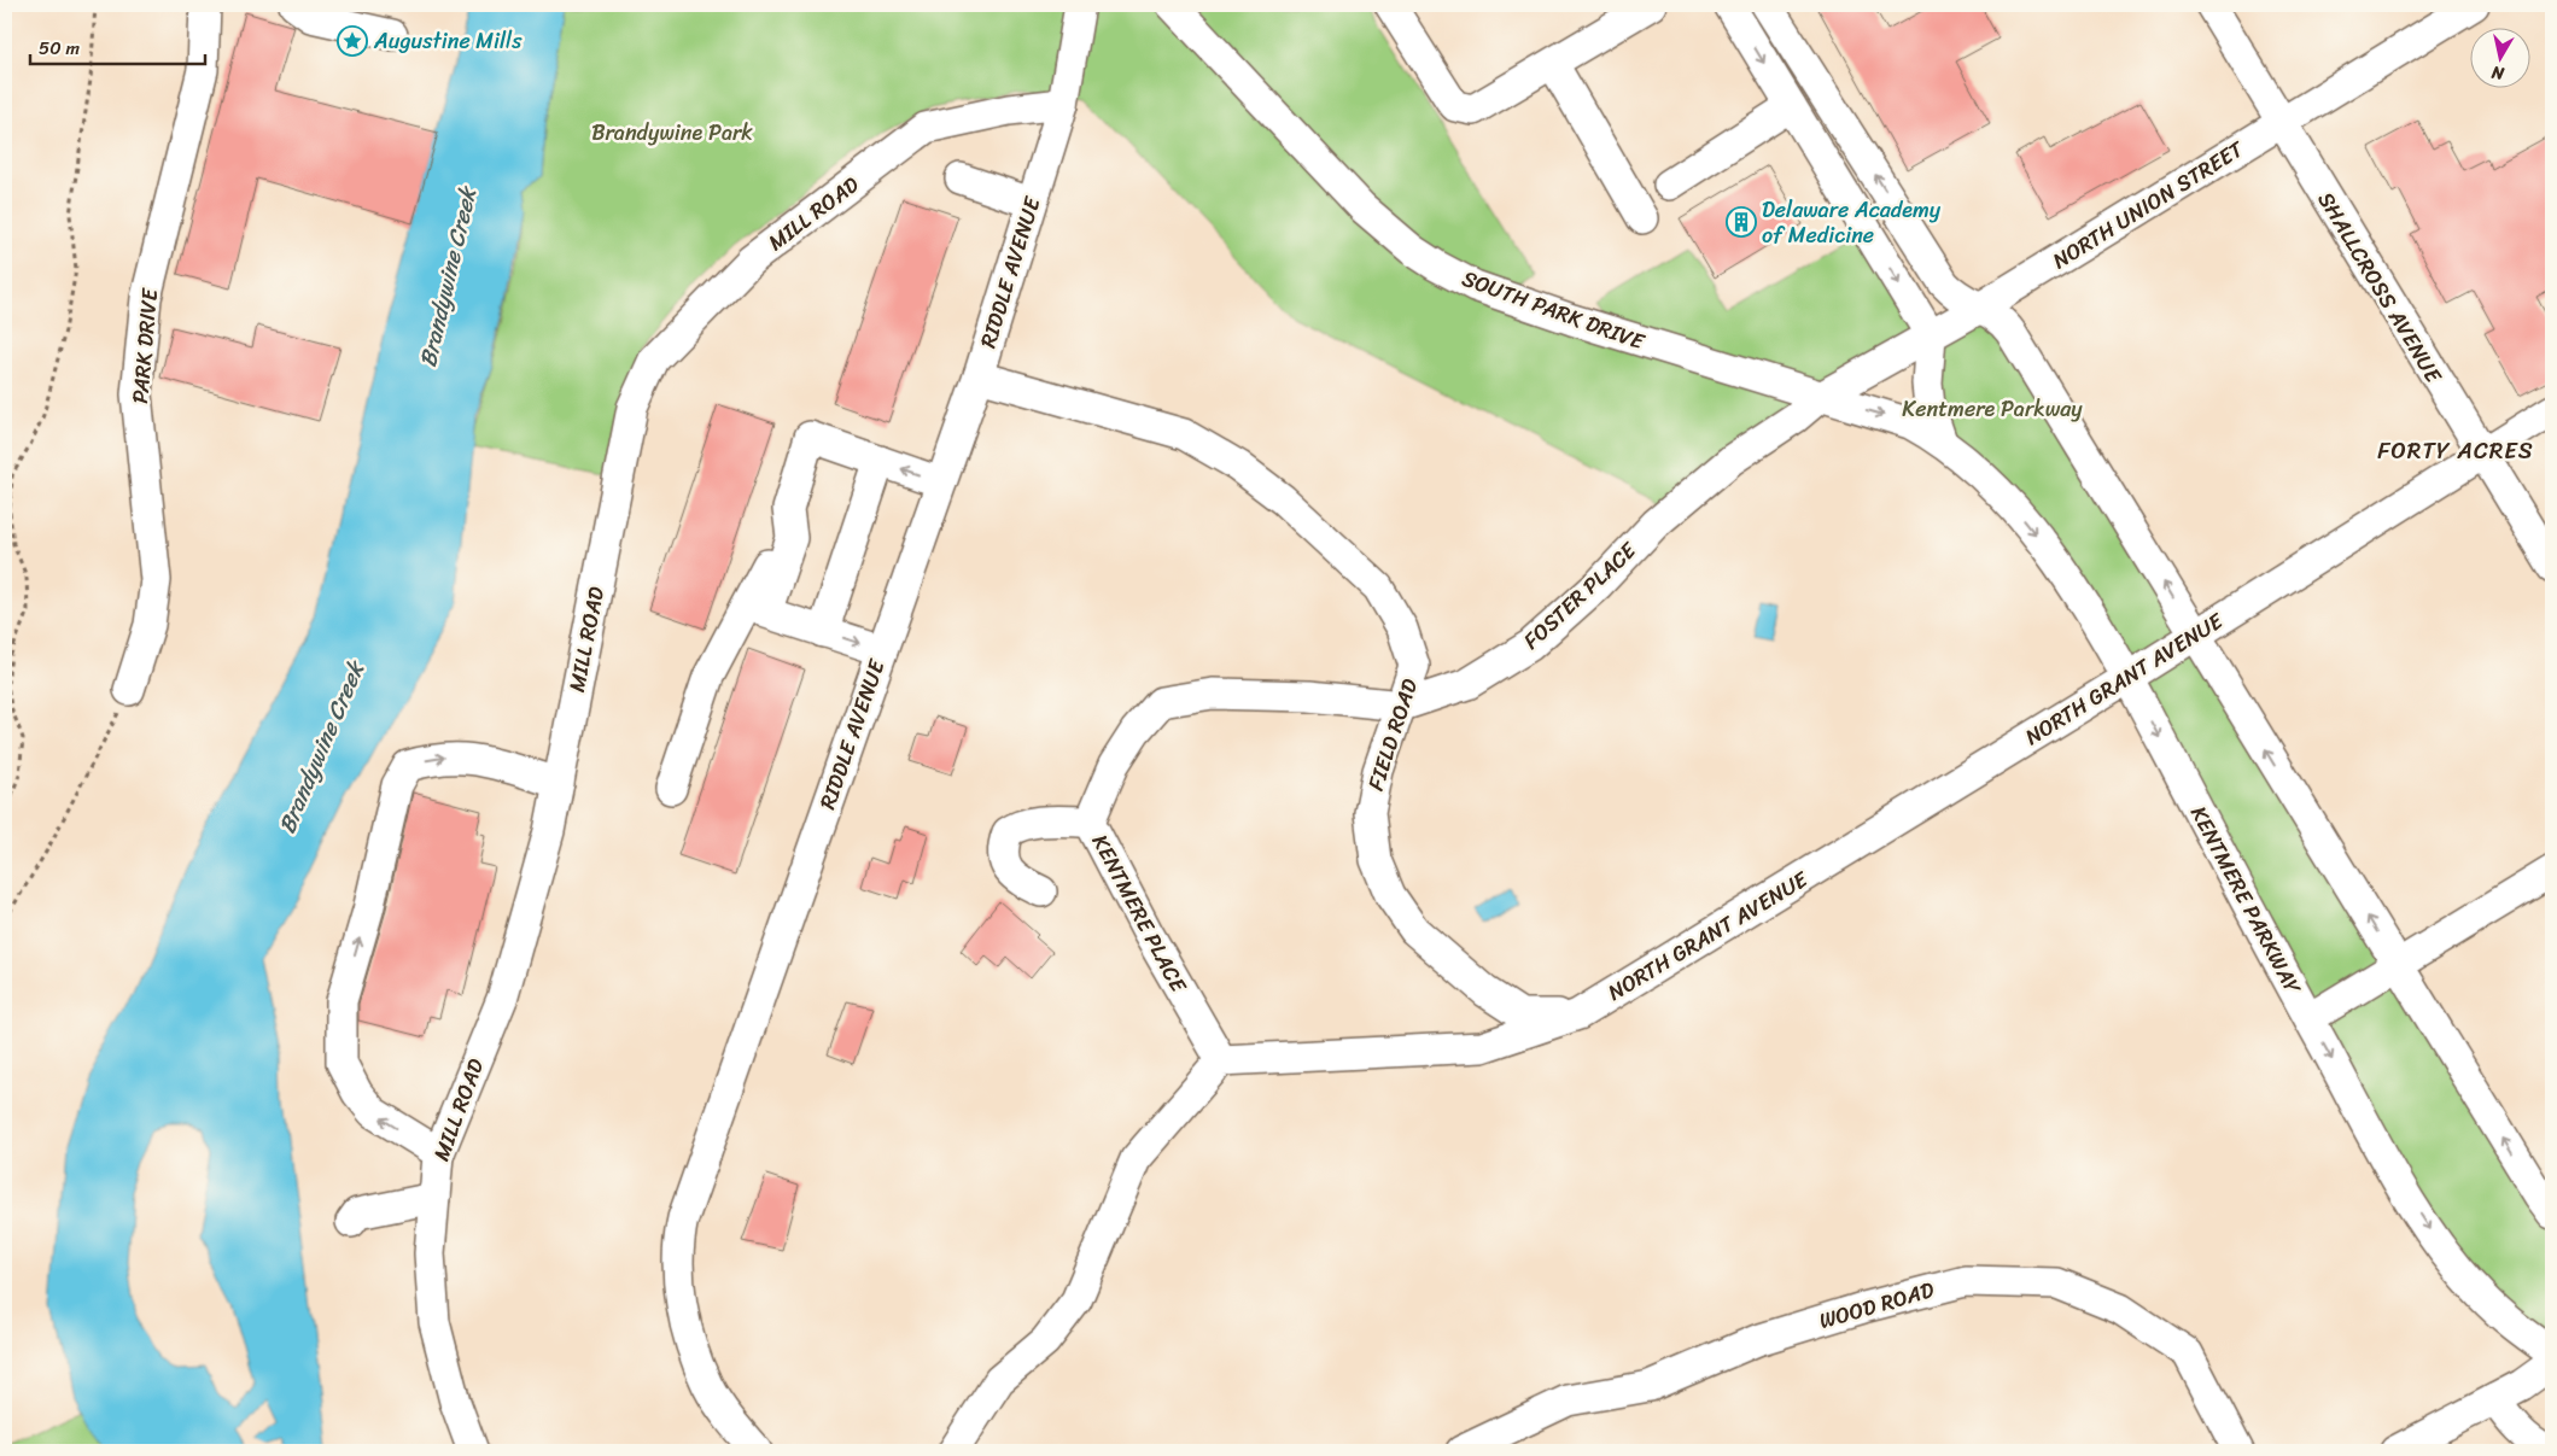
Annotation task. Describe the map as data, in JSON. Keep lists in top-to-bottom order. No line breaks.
{"streets":{"street":["NORTH UNION STREET","MILL ROAD","RIDDLE AVENUE","SHALLCROSS AVENUE","SOUTH PARK DRIVE","PARK DRIVE","FOSTER PLACE","NORTH GRANT AVENUE","FIELD ROAD","KENTMERE PARKWAY","KENTMERE PLACE","WOOD ROAD"]},"crossings":[["NORTH UNION STREET","SHALLCROSS AVENUE"],["NORTH UNION STREET","SOUTH PARK DRIVE"],["NORTH UNION STREET","FOSTER PLACE"],["NORTH UNION STREET","KENTMERE PARKWAY"],["MILL ROAD","RIDDLE AVENUE"],["RIDDLE AVENUE","FIELD ROAD"],["SHALLCROSS AVENUE","NORTH GRANT AVENUE"],["SOUTH PARK DRIVE","FOSTER PLACE"],["SOUTH PARK DRIVE","KENTMERE PARKWAY"],["FOSTER PLACE","FIELD ROAD"],["FOSTER PLACE","KENTMERE PARKWAY"],["FOSTER PLACE","KENTMERE PLACE"],["NORTH GRANT AVENUE","FIELD ROAD"],["NORTH GRANT AVENUE","KENTMERE PARKWAY"],["NORTH GRANT AVENUE","KENTMERE PLACE"]],"districts":["FORTY ACRES"],"water":["Brandywine Creek"],"parks":["Brandywine Park","Kentmere Parkway"],"places":{"place":["Augustine Mills"],"building":["Delaware Academy of Medicine"]},"scale_bar":"50 m","north":"bottom"}
